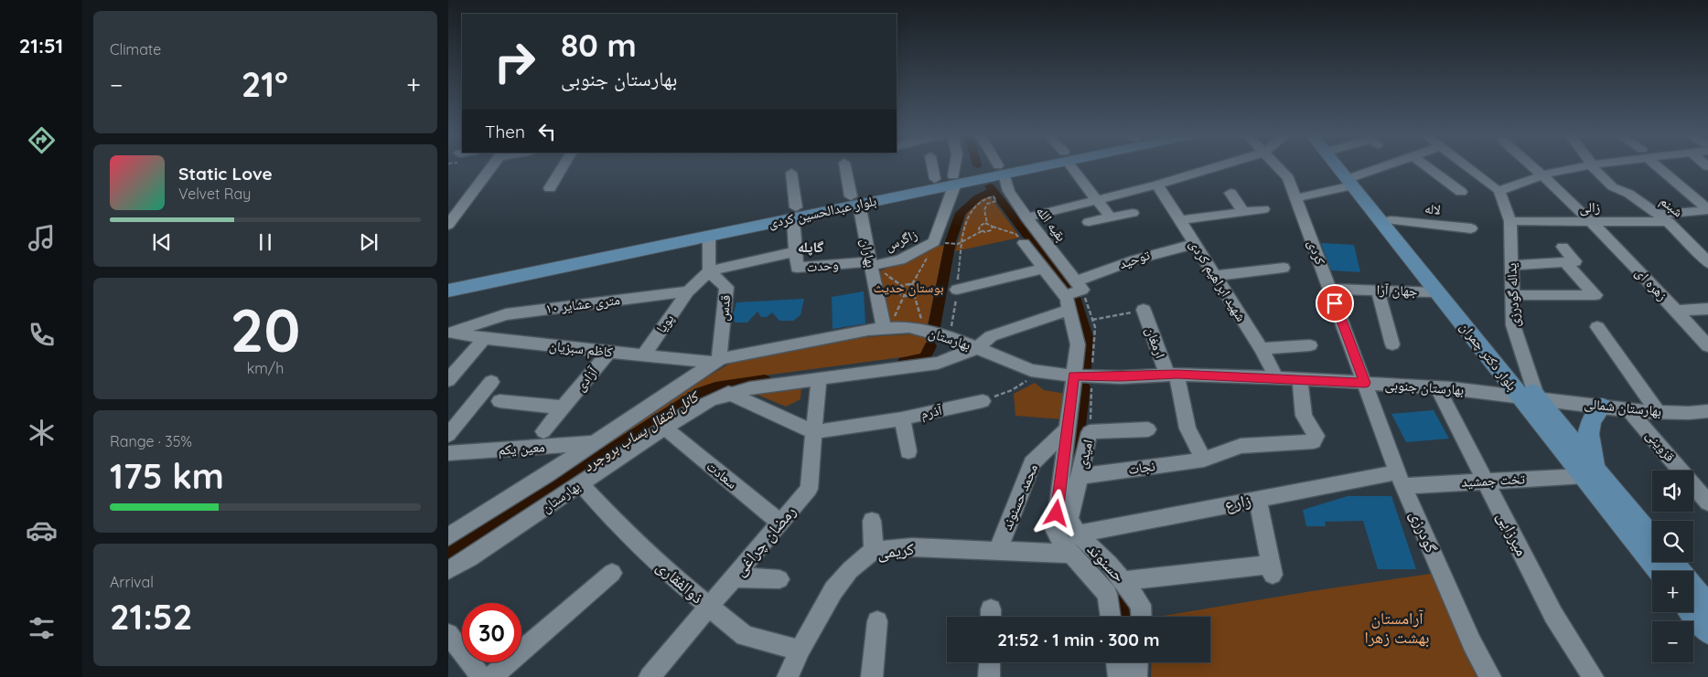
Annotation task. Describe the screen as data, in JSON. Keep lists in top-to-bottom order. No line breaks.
{"streets":{"main road":["بلوار عبدالحسین کردی","بلوار دکتر چمران"],"street":["شبنم","زالی","لاله","بقیه الله","زاگرس","کردی","بهاران","توحید","وحدت","شهید ابراهیم کردی","زهره ای","جهان آرا","یداله گودرزی","۱۰ متری عشایر","قدس","پویا","بهارستان","ارمغان","کاظم سبزیان","آزادی","بهارستان جنوبی","بهارستان شمالی","آذرم","قزوینی","معین یکم","امیدی","نجات","سعادت","تخت جمشید","محمد حسنوند","زارع","گودرزی","میرزایی","رمضان چراغی","کریمی","حسنوند","ذوالفقاری"]},"crossings":[["شبنم","زالی"],["زالی","زهره ای"],["زالی","یداله گودرزی"],["لاله","بلوار دکتر چمران"],["بلوار عبدالحسین کردی","بقیه الله"],["بلوار عبدالحسین کردی","زاگرس"],["بلوار عبدالحسین کردی","بهاران"],["بلوار عبدالحسین کردی","وحدت"],["بقیه الله","توحید"],["زاگرس","بهاران"],["زاگرس","وحدت"],["کردی","جهان آرا"],["کردی","بهارستان جنوبی"],["کردی","گودرزی"],["بهاران","وحدت"],["بهاران","بهارستان"],["توحید","شهید ابراهیم کردی"],["توحید","بهارستان"],["توحید","بهارستان جنوبی"],["توحید","حسنوند"],["شهید ابراهیم کردی","بهارستان جنوبی"],["جهان آرا","بلوار دکتر چمران"],["یداله گودرزی","بلوار دکتر چمران"],["یداله گودرزی","بهارستان جنوبی"],["یداله گودرزی","بهارستان شمالی"],["۱۰ متری عشایر","پویا"],["۱۰ متری عشایر","کاظم سبزیان"],["قدس","بهارستان"],["قدس","کاظم سبزیان"],["پویا","کاظم سبزیان"],["بهارستان","کاظم سبزیان"],["بهارستان","بهارستان جنوبی"],["بهارستان","معین یکم"],["بهارستان","سعادت"],["بهارستان","رمضان چراغی"],["بهارستان","ذوالفقاری"],["ارمغان","بهارستان جنوبی"],["کاظم سبزیان","آزادی"],["بلوار دکتر چمران","بهارستان جنوبی"],["بلوار دکتر چمران","بهارستان شمالی"],["بلوار دکتر چمران","تخت جمشید"],["بهارستان جنوبی","بهارستان شمالی"],["بهارستان جنوبی","نجات"],["بهارستان جنوبی","گودرزی"],["بهارستان جنوبی","میرزایی"],["بهارستان جنوبی","حسنوند"],["بهارستان شمالی","قزوینی"],["آذرم","رمضان چراغی"],["امیدی","نجات"],["امیدی","حسنوند"],["نجات","حسنوند"],["سعادت","رمضان چراغی"],["تخت جمشید","زارع"],["تخت جمشید","گودرزی"],["تخت جمشید","میرزایی"],["محمد حسنوند","کریمی"],["محمد حسنوند","حسنوند"],["زارع","گودرزی"],["زارع","حسنوند"],["رمضان چراغی","ذوالفقاری"],["کریمی","حسنوند"],["کریمی","ذوالفقاری"]],"districts":["گاپله"],"water":["کانل انتقال پساب بروجرد"],"parks":["بوستان حدیث","آرامستان بهشت زهرا"],"page":{"tabs":"21:51","tile":["Climate",["20","km/h"],["Range · 35%","175 km"],["Arrival","21:52"]],"turn":["80 m","بهارستان جنوبی"],"heat":["−","21°","+"],"then":"Then","song":["Static Love","Velvet Ray"],"map_buttons":["+","−"],"limit":"30","trip":"21:52 · 1 min · 300 m"}}
